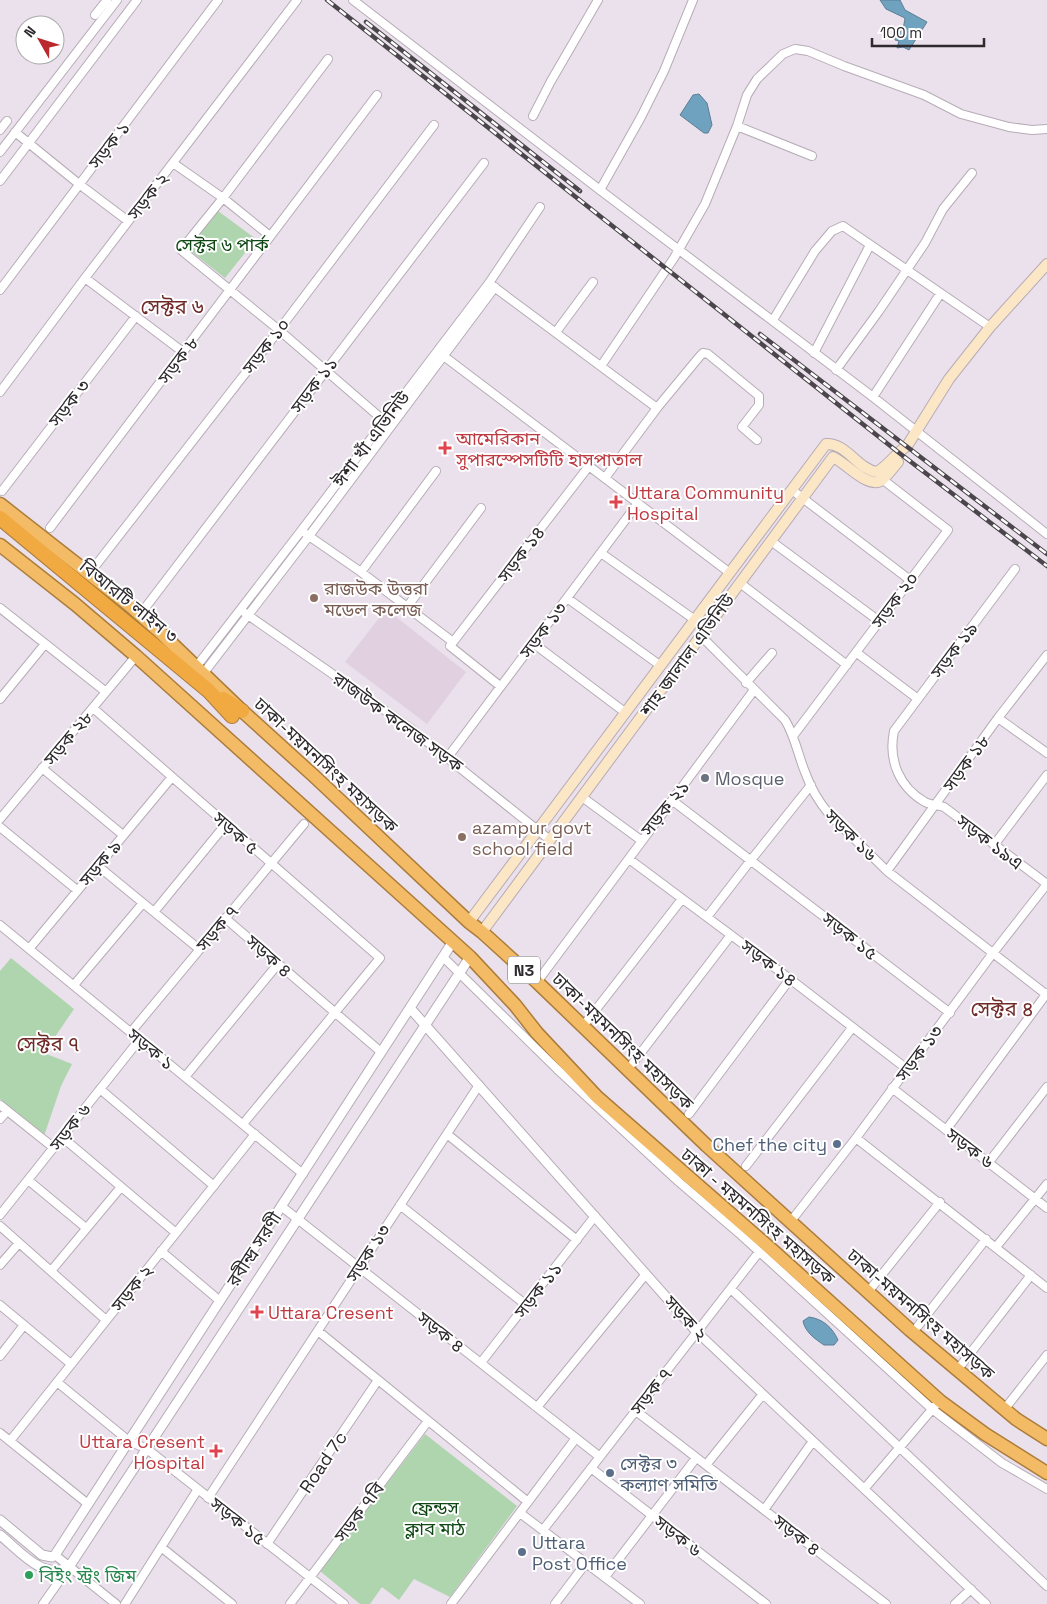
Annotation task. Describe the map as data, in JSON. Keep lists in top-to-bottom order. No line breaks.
{"streets":{"highway":["বিআরটি লাইন ৩","ঢাকা-ময়মনসিংহ মহাসড়ক","N3","ঢাকা - ময়মনসিংহ মহাসড়ক"],"main road":["শাহ জালাল এভিনিউ"],"street":["সড়ক ১","সড়ক ২","সড়ক ১০","সড়ক ৮","সড়ক ১১","সড়ক ৩","ঈশা খাঁ এভিনিউ","সড়ক ১৪","সড়ক ২০","সড়ক ১৩","সড়ক ১৯","রাজউক কলেজ সড়ক","সড়ক ২৮","সড়ক ১৮","সড়ক ২১","সড়ক ৫","সড়ক ১৬","সড়ক ১৯এ","সড়ক ৯","সড়ক ৭","সড়ক ১৫","সড়ক ৪","সড়ক ৬","রবীন্দ্র সরণী","Road 7c","সড়ক ৭বি"]},"crossings":[["সড়ক ১","সড়ক ২"],["সড়ক ১","সড়ক ৯"],["সড়ক ১","সড়ক ৭"],["সড়ক ১","সড়ক ৬"],["সড়ক ১","রবীন্দ্র সরণী"],["সড়ক ২","সড়ক ১১"],["সড়ক ২","সড়ক ১৩"],["সড়ক ২","সড়ক ৭"],["সড়ক ২","সড়ক ১৫"],["সড়ক ২","রবীন্দ্র সরণী"],["সড়ক ১১","সড়ক ৪"],["ঈশা খাঁ এভিনিউ","রাজউক কলেজ সড়ক"],["ঈশা খাঁ এভিনিউ","ঢাকা-ময়মনসিংহ মহাসড়ক"],["সড়ক ১৪","সড়ক ১৩"],["সড়ক ১৪","সড়ক ২১"],["সড়ক ২০","শাহ জালাল এভিনিউ"],["সড়ক ২০","সড়ক ১৬"],["বিআরটি লাইন ৩","ঢাকা-ময়মনসিংহ মহাসড়ক"],["সড়ক ১৩","রাজউক কলেজ সড়ক"],["সড়ক ১৩","ঢাকা-ময়মনসিংহ মহাসড়ক"],["সড়ক ১৩","সড়ক ১৬"],["সড়ক ১৩","সড়ক ১৯এ"],["সড়ক ১৩","সড়ক ১৫"],["সড়ক ১৩","সড়ক ৪"],["সড়ক ১৩","সড়ক ৬"],["সড়ক ১৯","সড়ক ১৯এ"],["শাহ জালাল এভিনিউ","রাজউক কলেজ সড়ক"],["শাহ জালাল এভিনিউ","ঢাকা-ময়মনসিংহ মহাসড়ক"],["শাহ জালাল এভিনিউ","সড়ক ২১"],["শাহ জালাল এভিনিউ","সড়ক ১৬"],["সড়ক ২৮","সড়ক ৫"],["সড়ক ২৮","N3"],["সড়ক ১৮","সড়ক ১৬"],["সড়ক ১৮","সড়ক ১৯এ"],["সড়ক ২১","সড়ক ১৬"],["সড়ক ২১","সড়ক ১৫"],["সড়ক ৫","সড়ক ৯"],["সড়ক ৫","সড়ক ৭"],["সড়ক ৫","সড়ক ৪"],["সড়ক ৭","সড়ক ৪"],["সড়ক ৭","সড়ক ৬"],["সড়ক ১৫","রবীন্দ্র সরণী"],["সড়ক ১৫","Road 7c"],["সড়ক ১৫","সড়ক ৭বি"],["সড়ক ৪","রবীন্দ্র সরণী"],["N3","ঢাকা - ময়মনসিংহ মহাসড়ক"],["N3","রবীন্দ্র সরণী"],["ঢাকা - ময়মনসিংহ মহাসড়ক","রবীন্দ্র সরণী"]],"districts":["সেক্টর ৬","সেক্টর ৪","সেক্টর ৭"],"parks":["সেক্টর ৬ পার্ক","ফ্রেন্ডস ক্লাব মাঠ"],"places":{"health":["আমেরিকান সুপারস্পেসটিটি হাসপাতাল","Uttara Community Hospital","Uttara Cresent","Uttara Cresent Hospital"],"other":["রাজউক উত্তরা মডেল কলেজ","Mosque","azampur govt school field","Chef the city","সেক্টর ৩ কল্যাণ সমিতি","Uttara Post Office","বিইং স্ট্রং জিম"]},"scale_bar":"100 m","north":"top left"}
